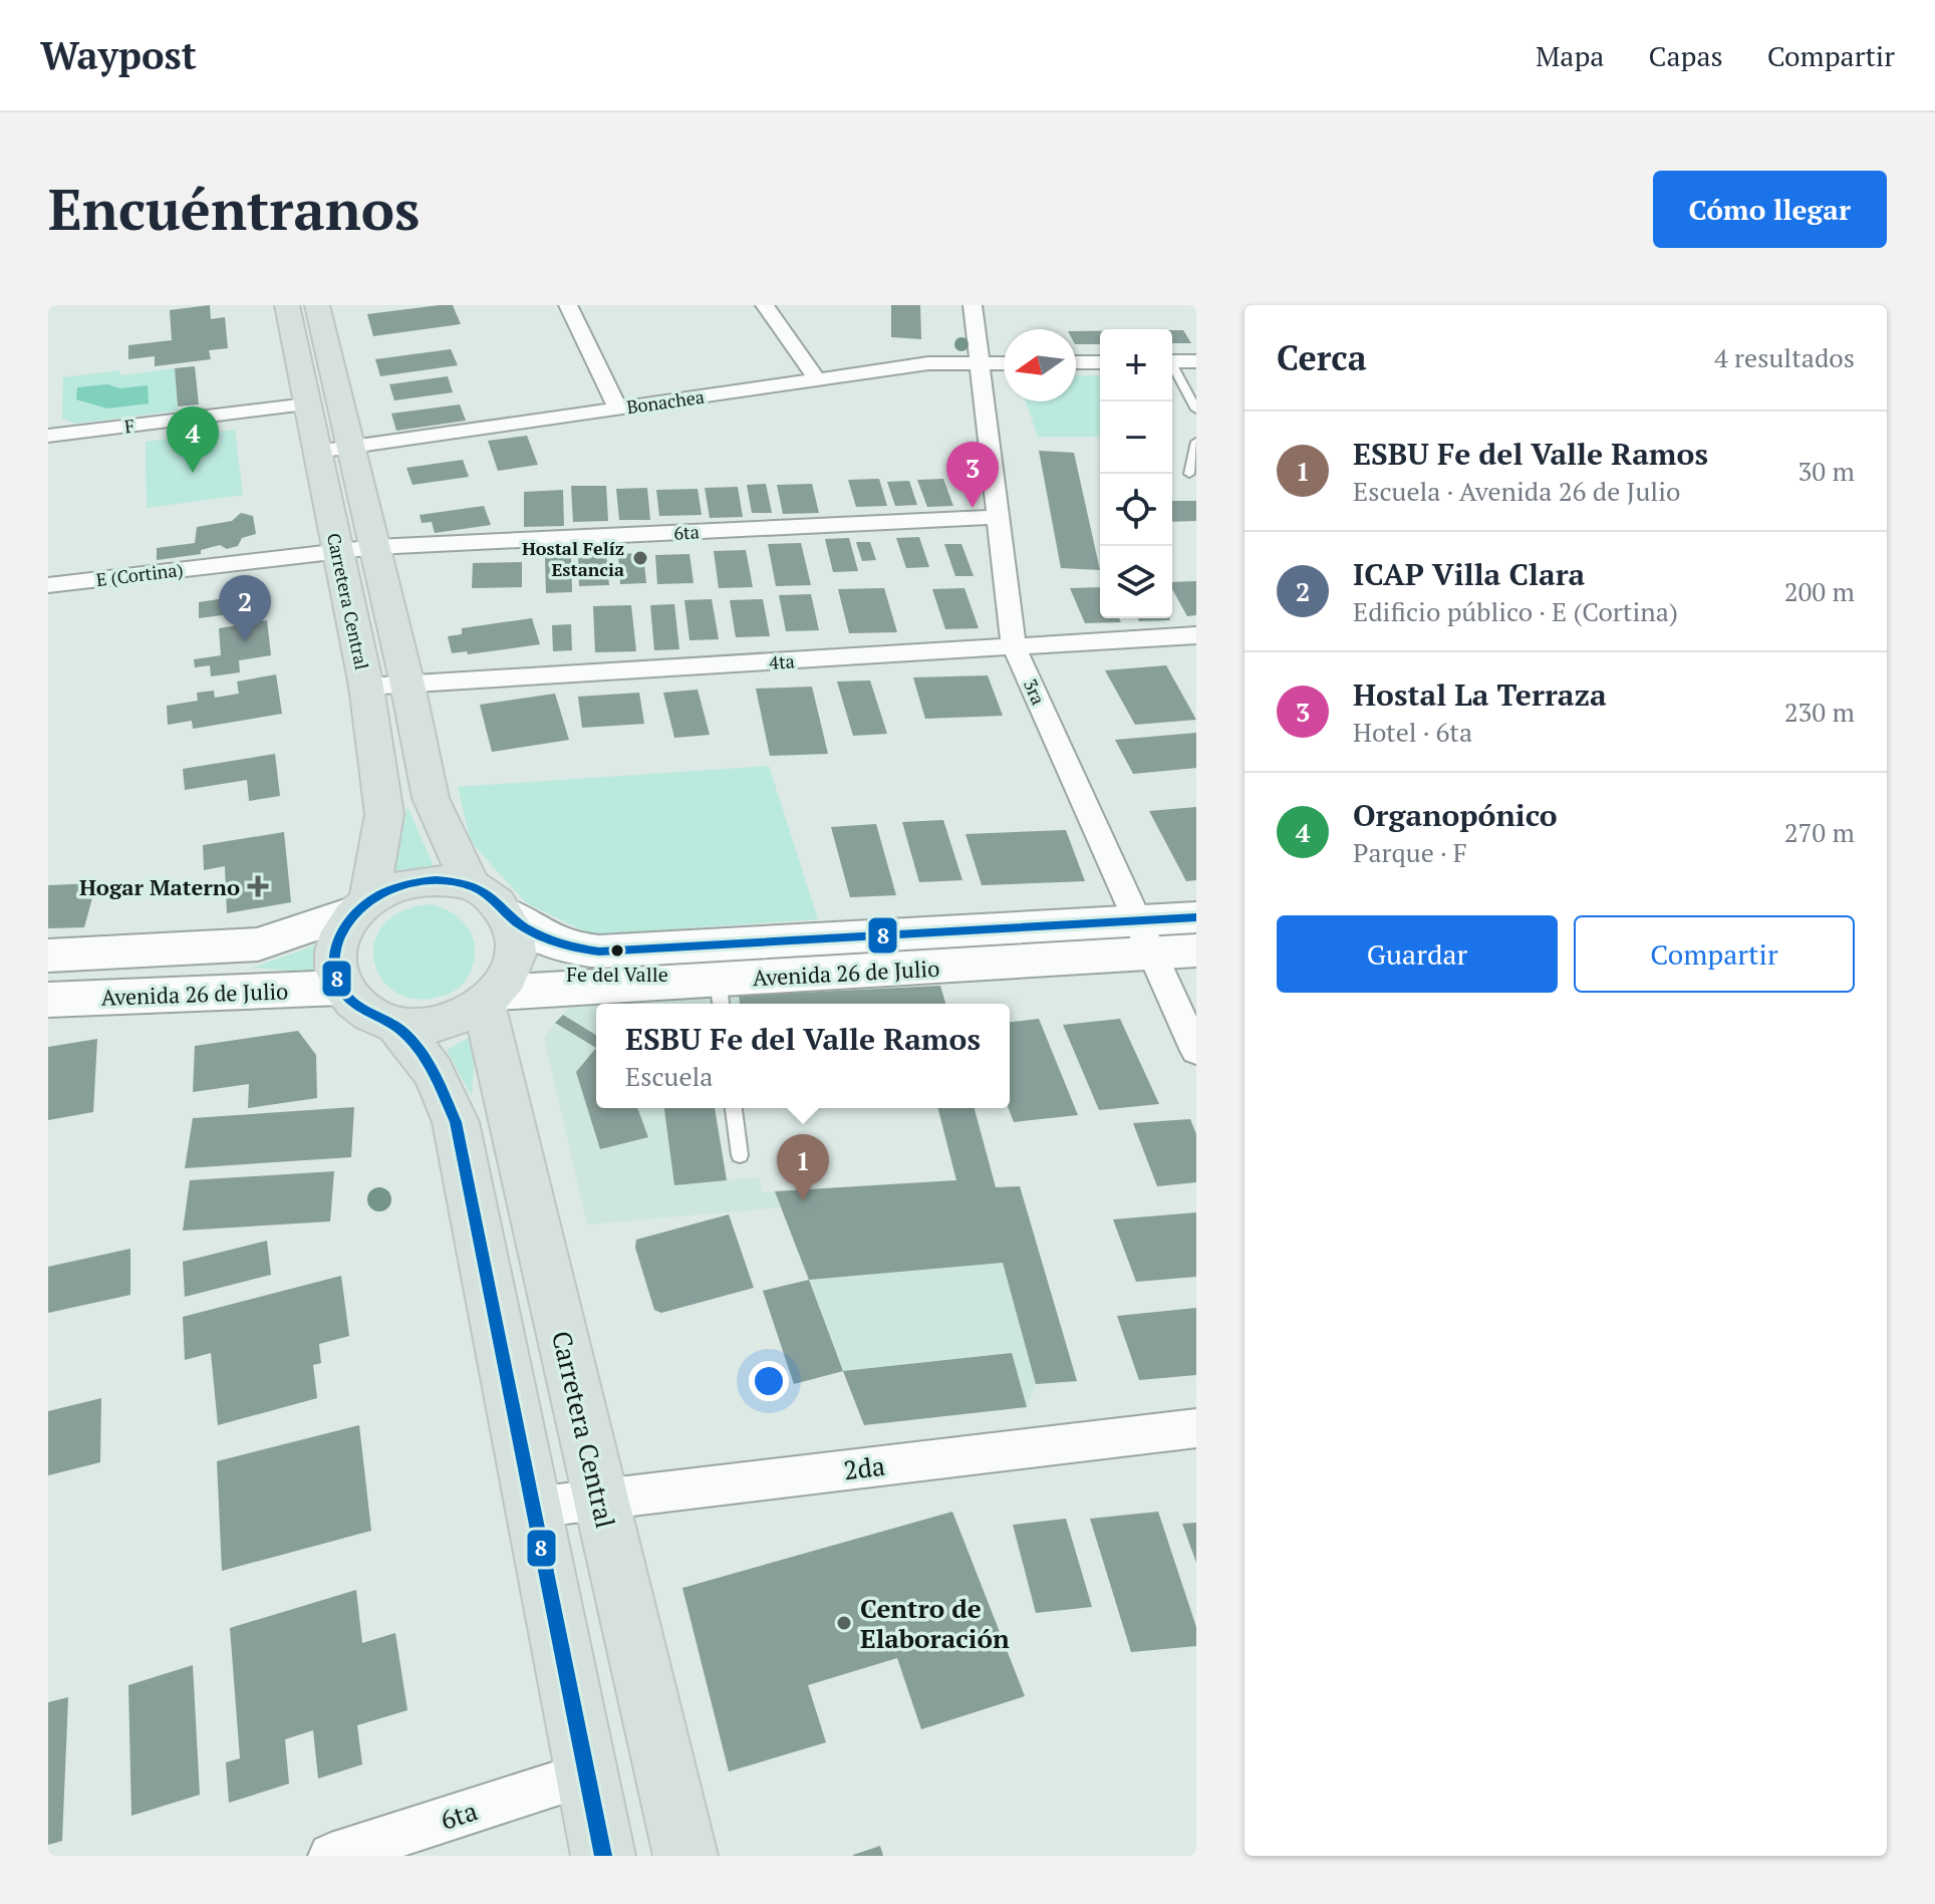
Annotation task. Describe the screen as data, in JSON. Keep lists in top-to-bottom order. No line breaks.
{"streets":{"main road":["Carretera Central","Avenida 26 de Julio"],"street":["Bonachea","F","6ta","E (Cortina)","4ta","3ra","2da"]},"crossings":[["Bonachea","Carretera Central"],["Bonachea","3ra"],["F","Carretera Central"],["6ta","E (Cortina)"],["6ta","Carretera Central"],["6ta","3ra"],["E (Cortina)","Carretera Central"],["Carretera Central","4ta"],["Carretera Central","Avenida 26 de Julio"],["Carretera Central","2da"],["4ta","3ra"],["3ra","Avenida 26 de Julio"]],"places":{"other":["Hostal Felíz Estancia","Fe del Valle","Centro de Elaboración"],"health":["Hogar Materno"]},"lines":["transit line 8"],"north":"left","page":{"header":"Waypost","nav":["Mapa","Capas","Compartir"],"buttons":["Cómo llegar",["Guardar","Compartir"]],"title":"Encuéntranos","heading":["Cerca","4 resultados"],"map_buttons":["+","−"],"pins":["4","3","2","1"],"list":[{"mark":"1","name":"ESBU Fe del Valle Ramos","note":"Escuela · Avenida 26 de Julio","value":"30 m"},{"mark":"2","name":"ICAP Villa Clara","note":"Edificio público · E (Cortina)","value":"200 m"},{"mark":"3","name":"Hostal La Terraza","note":"Hotel · 6ta","value":"230 m"},{"mark":"4","name":"Organopónico","note":"Parque · F","value":"270 m"}],"popup":["ESBU Fe del Valle Ramos","Escuela"]}}
